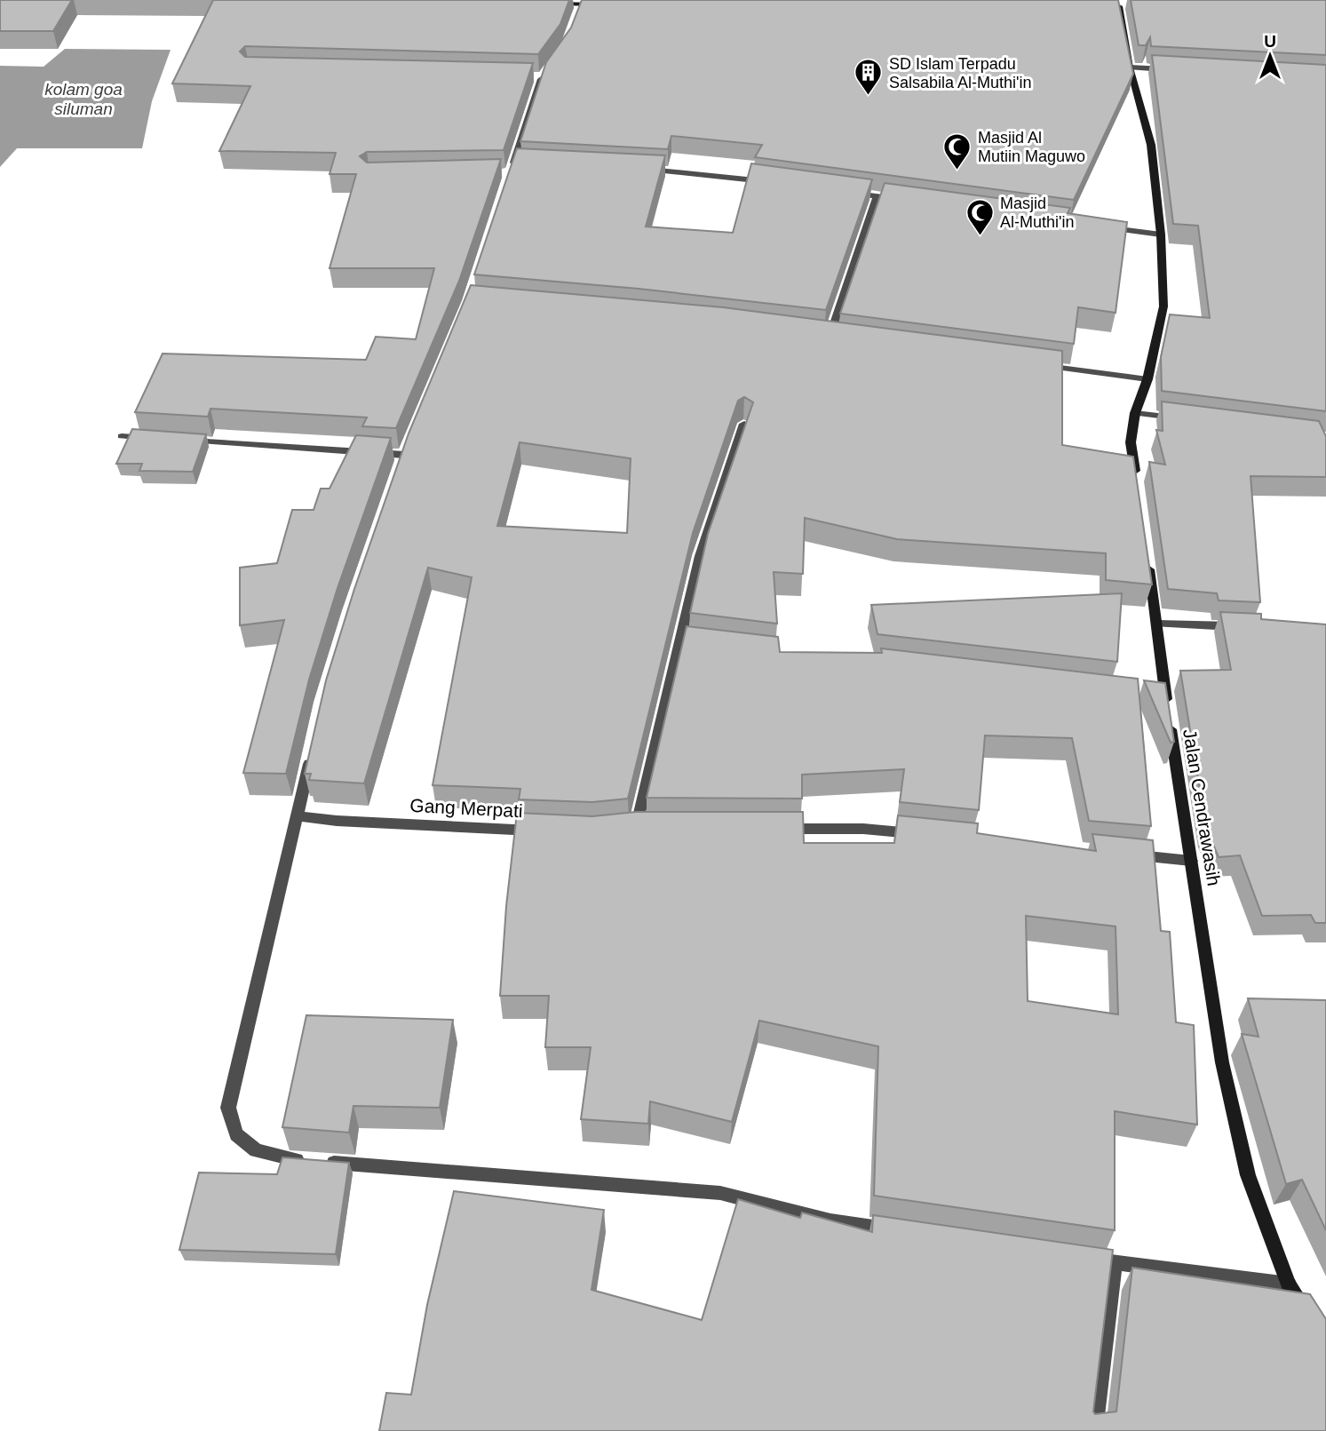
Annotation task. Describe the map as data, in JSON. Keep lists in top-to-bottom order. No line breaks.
{"streets":{"street":["Jalan Cendrawasih","Gang Merpati"]},"water":["kolam goa siluman"],"places":{"building":["SD Islam Terpadu Salsabila Al-Muthi'in"],"mosque":["Masjid Al Mutiin Maguwo","Masjid Al-Muthi'in"]},"north":"top"}
